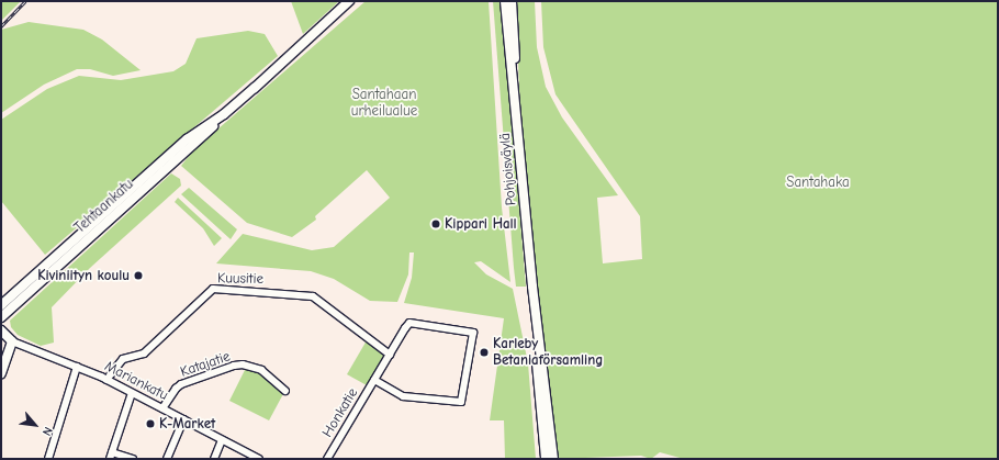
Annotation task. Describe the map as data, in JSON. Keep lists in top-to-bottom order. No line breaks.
{"streets":{"main road":["Pohjoisväylä","Tehtaankatu","Mariankatu"],"street":["Kuusitie","Katajatie","Honkatie"]},"crossings":[["Kuusitie","Mariankatu"],["Kuusitie","Honkatie"],["Katajatie","Mariankatu"]],"parks":["Santahaan urheilualue","Santahaka"],"places":["Kippari Hall","Kiviniityn koulu","Karleby Betaniaförsamling","K-Market"],"north":"bottom right"}
